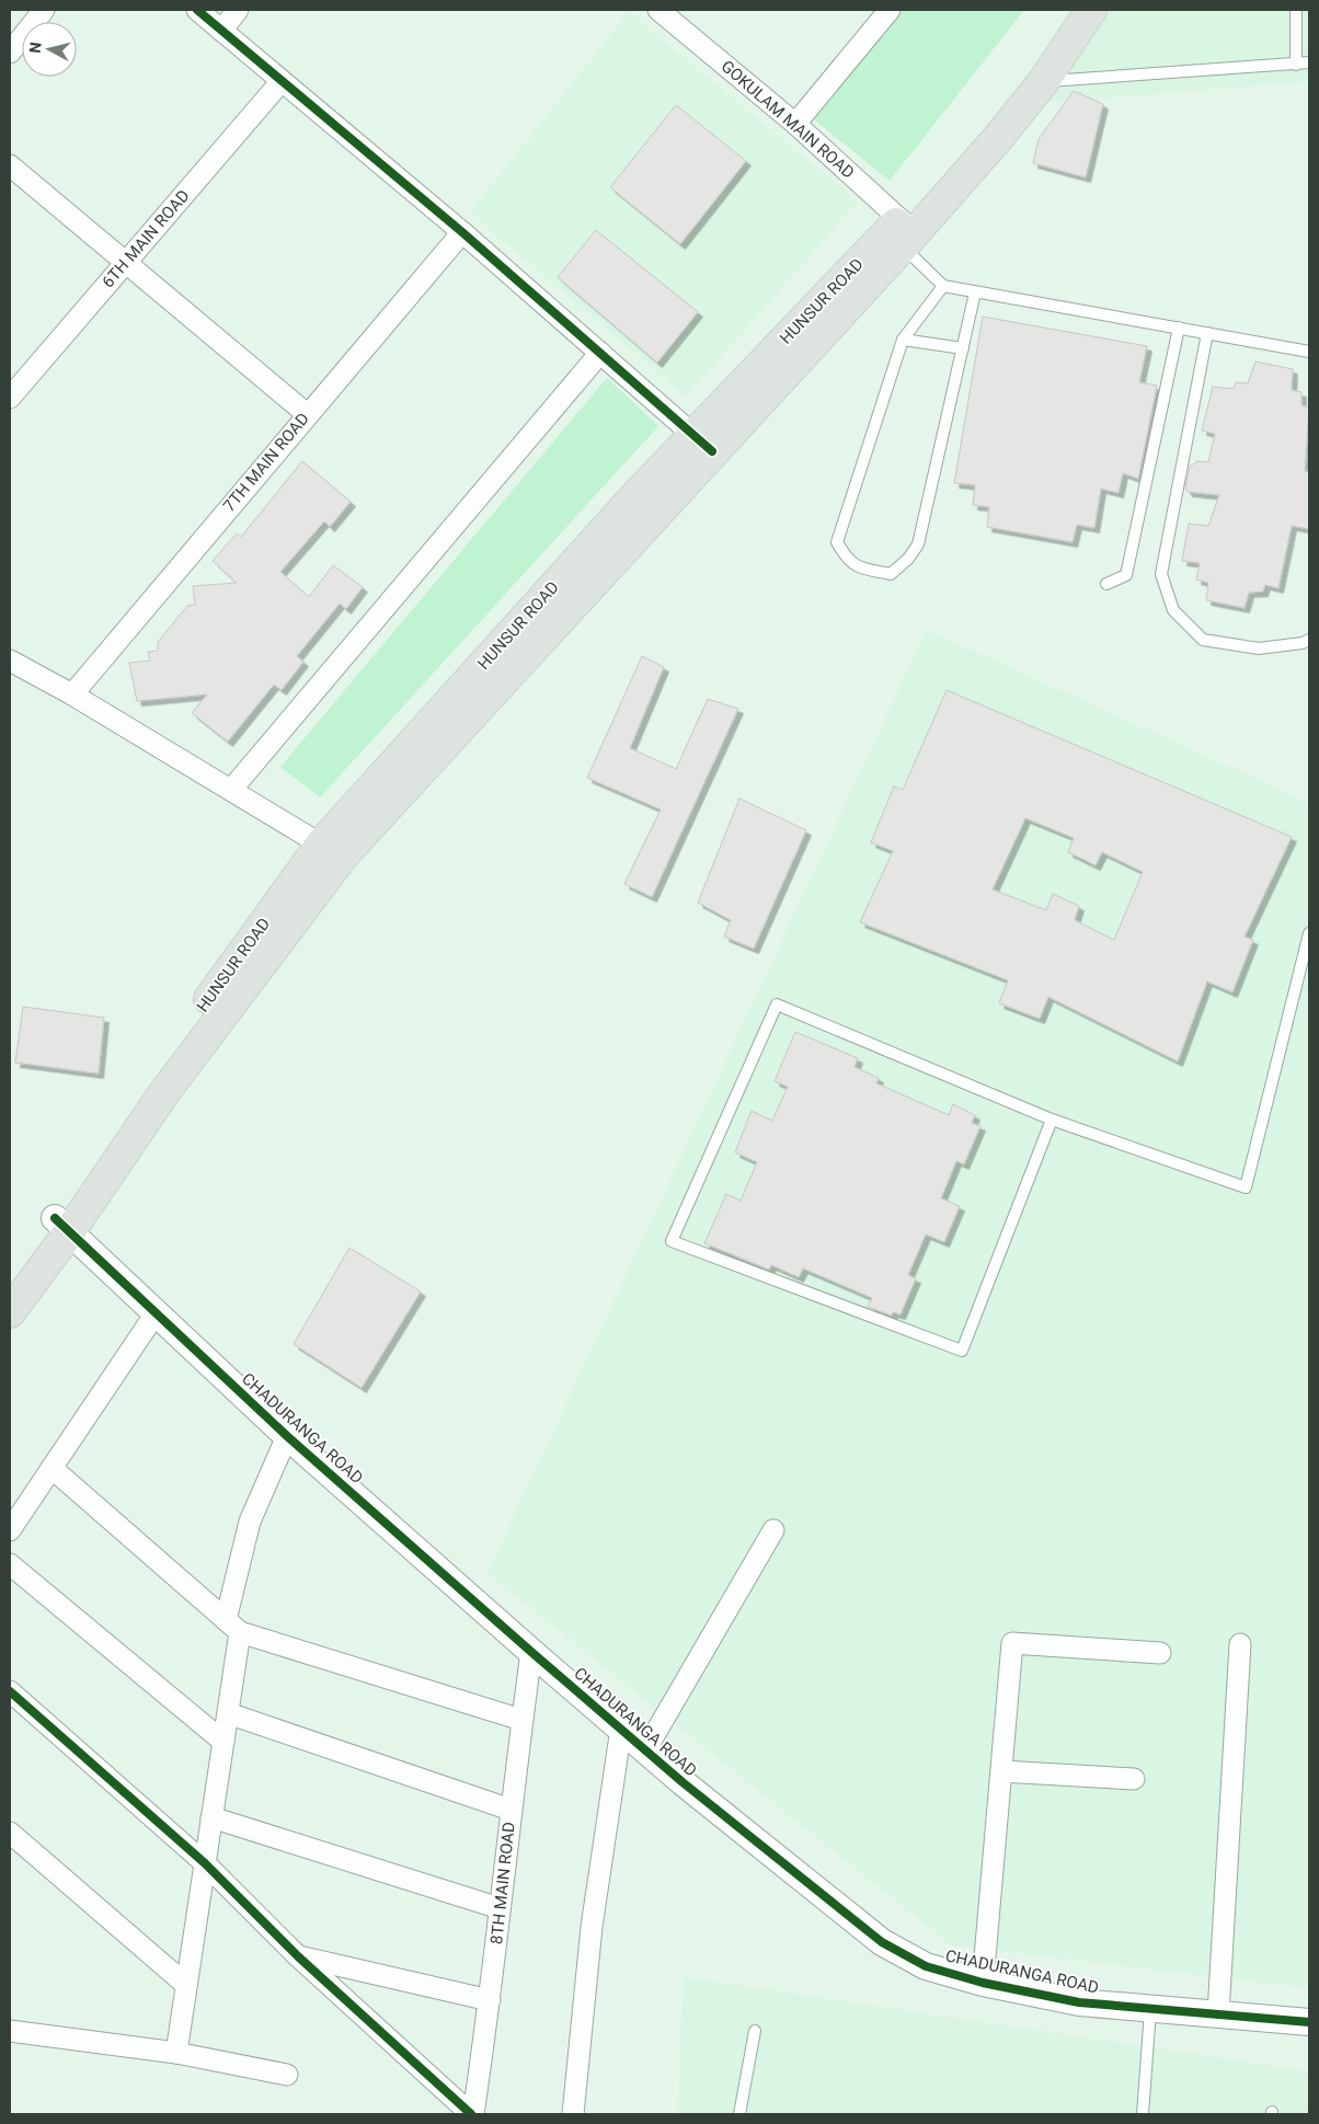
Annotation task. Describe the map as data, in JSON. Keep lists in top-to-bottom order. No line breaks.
{"streets":{"main road":["HUNSUR ROAD"],"street":["GOKULAM MAIN ROAD","6TH MAIN ROAD","7TH MAIN ROAD","CHADURANGA ROAD","8TH MAIN ROAD"]},"crossings":[["GOKULAM MAIN ROAD","HUNSUR ROAD"],["HUNSUR ROAD","CHADURANGA ROAD"],["CHADURANGA ROAD","8TH MAIN ROAD"]],"north":"left"}
